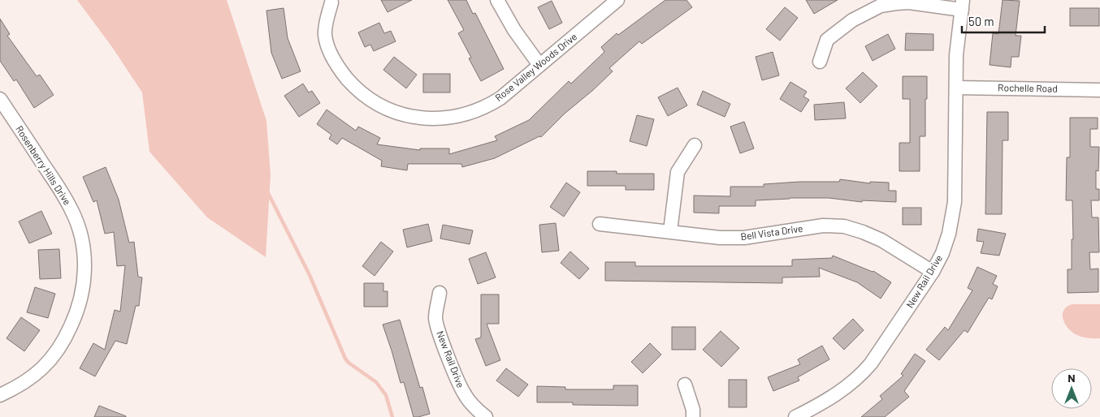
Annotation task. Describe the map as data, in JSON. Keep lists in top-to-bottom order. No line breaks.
{"streets":{"street":["Rose Valley Woods Drive","Rochelle Road","Rosenberry Hills Drive","Bell Vista Drive","New Rail Drive"]},"crossings":[["Rochelle Road","New Rail Drive"],["Bell Vista Drive","New Rail Drive"]],"scale_bar":"50 m","north":"top"}
